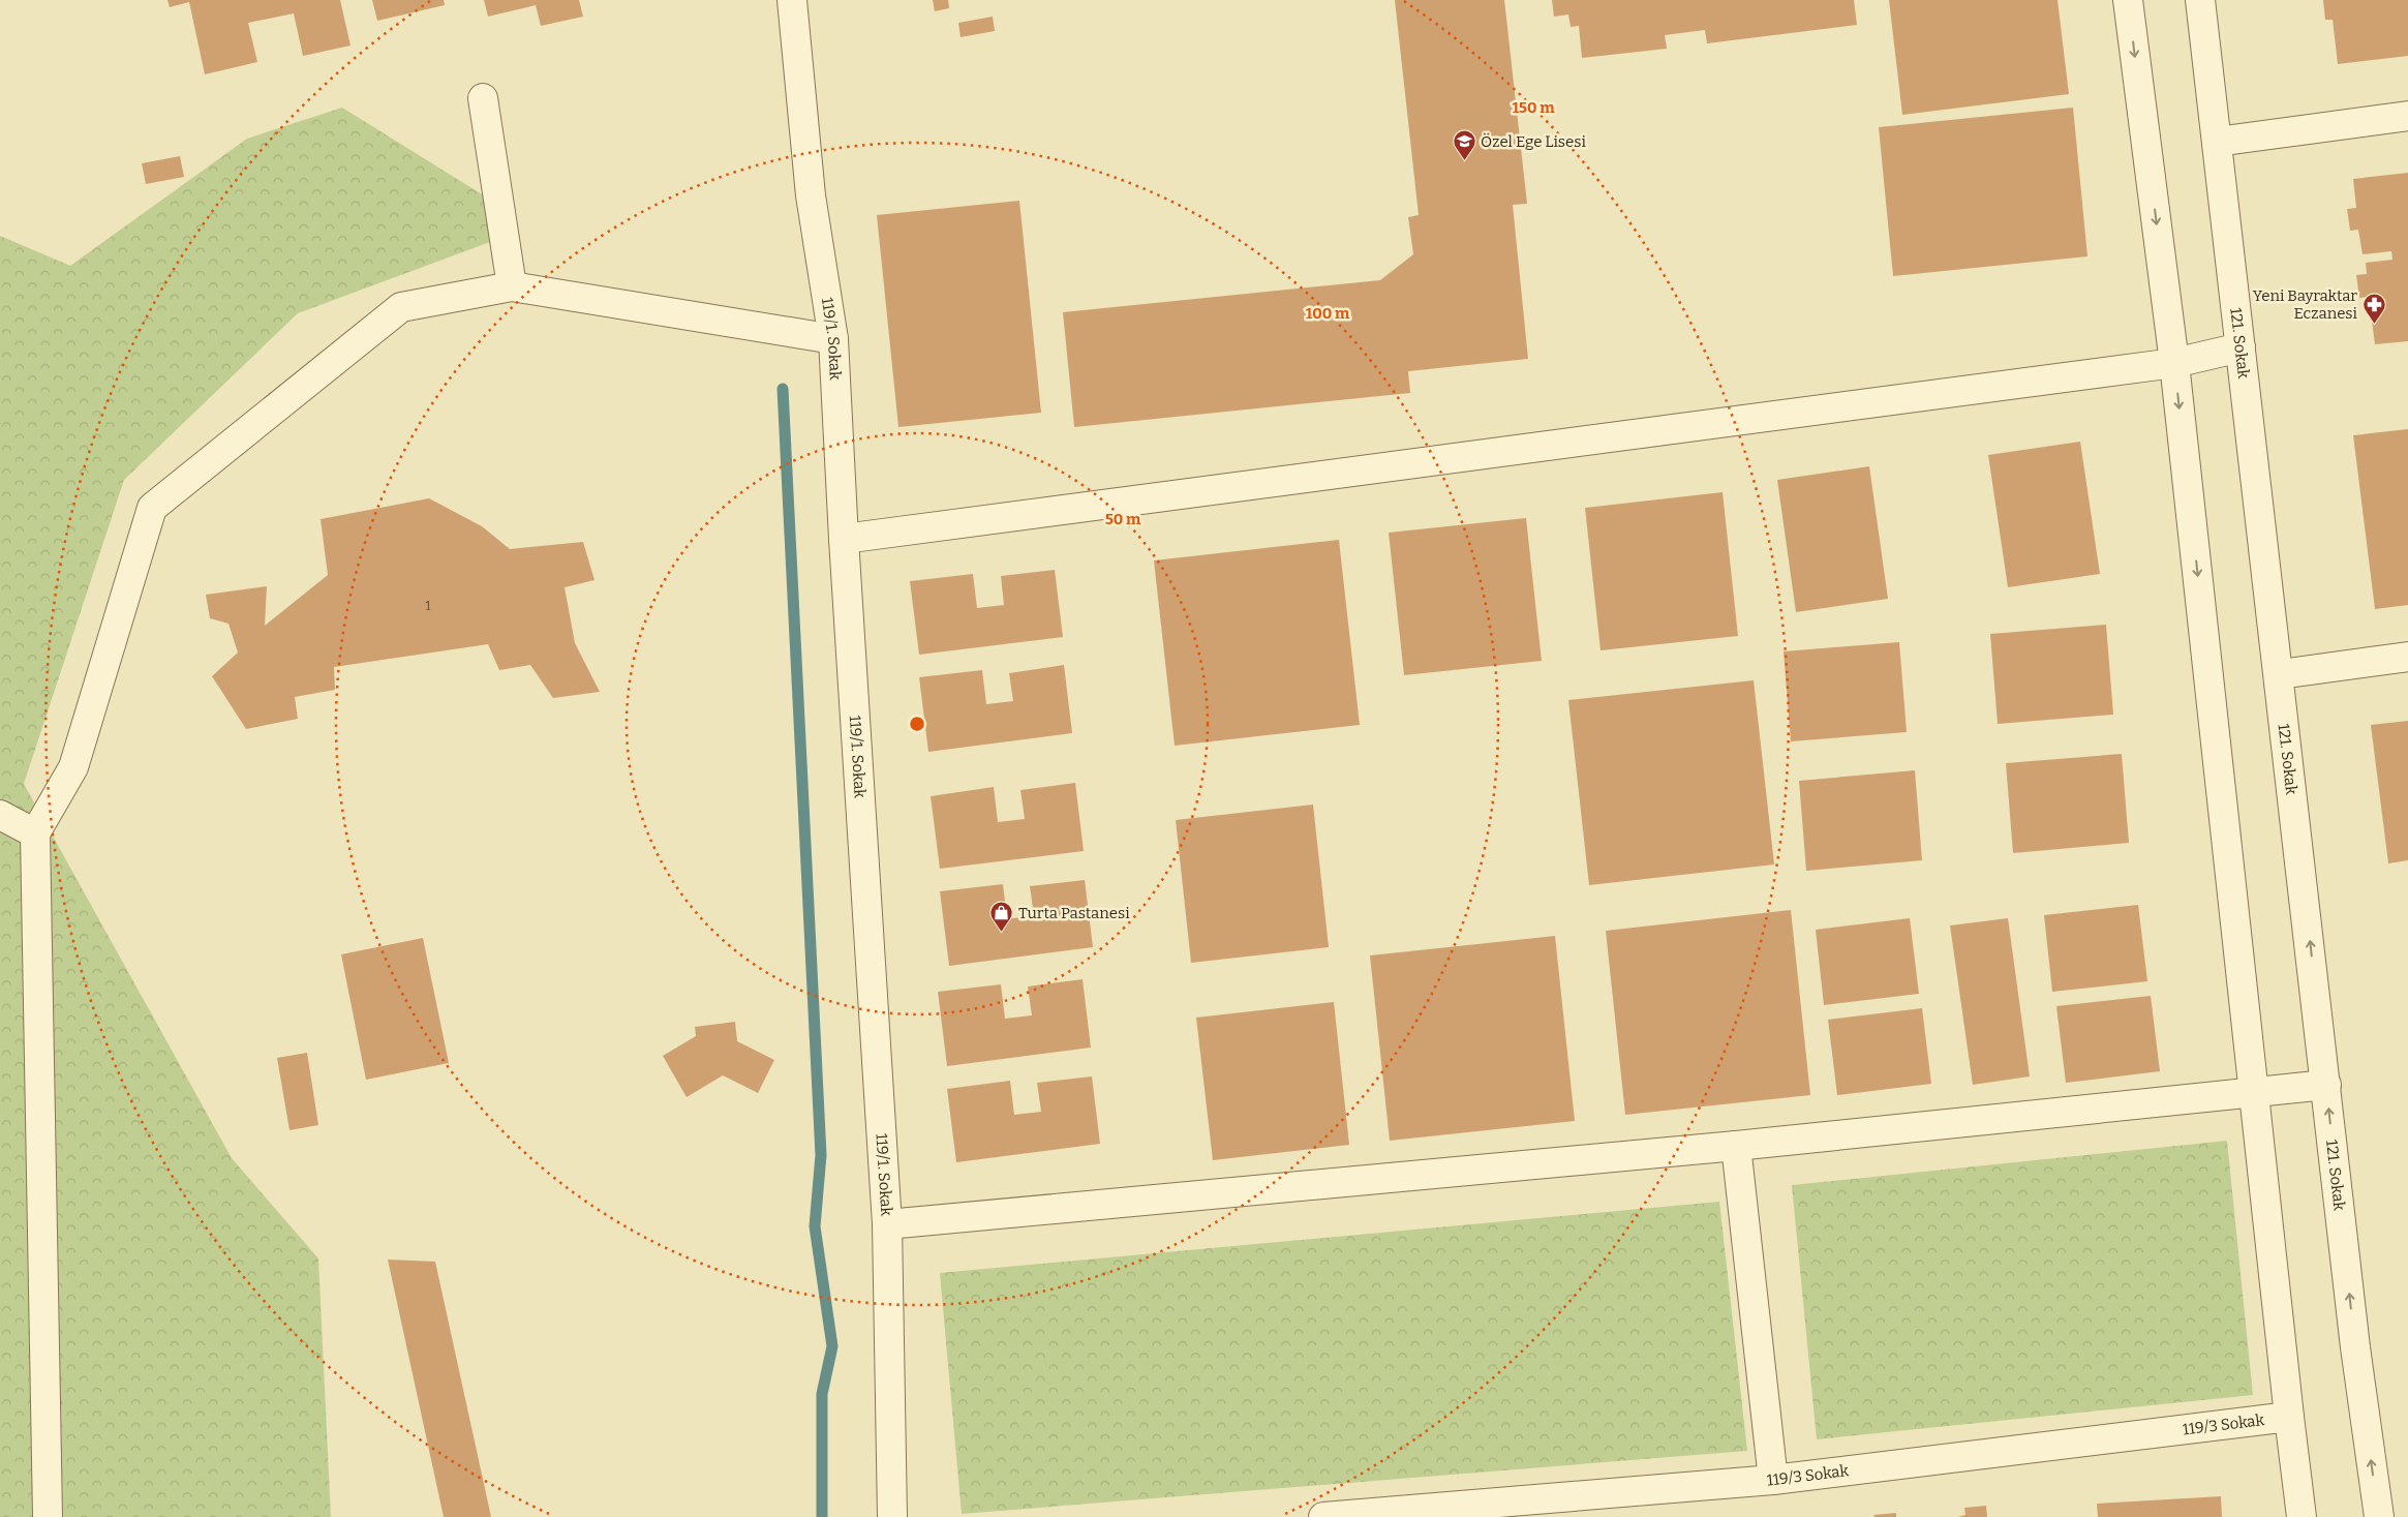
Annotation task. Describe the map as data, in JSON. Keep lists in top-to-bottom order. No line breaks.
{"streets":{"street":["119/1. Sokak","121. Sokak","119/3 Sokak"]},"places":{"school or university":["Özel Ege Lisesi"],"pharmacy":["Yeni Bayraktar Eczanesi"],"shop":["Turta Pastanesi"]},"house_numbers":["1"],"rings":["150 m","100 m","50 m"]}
